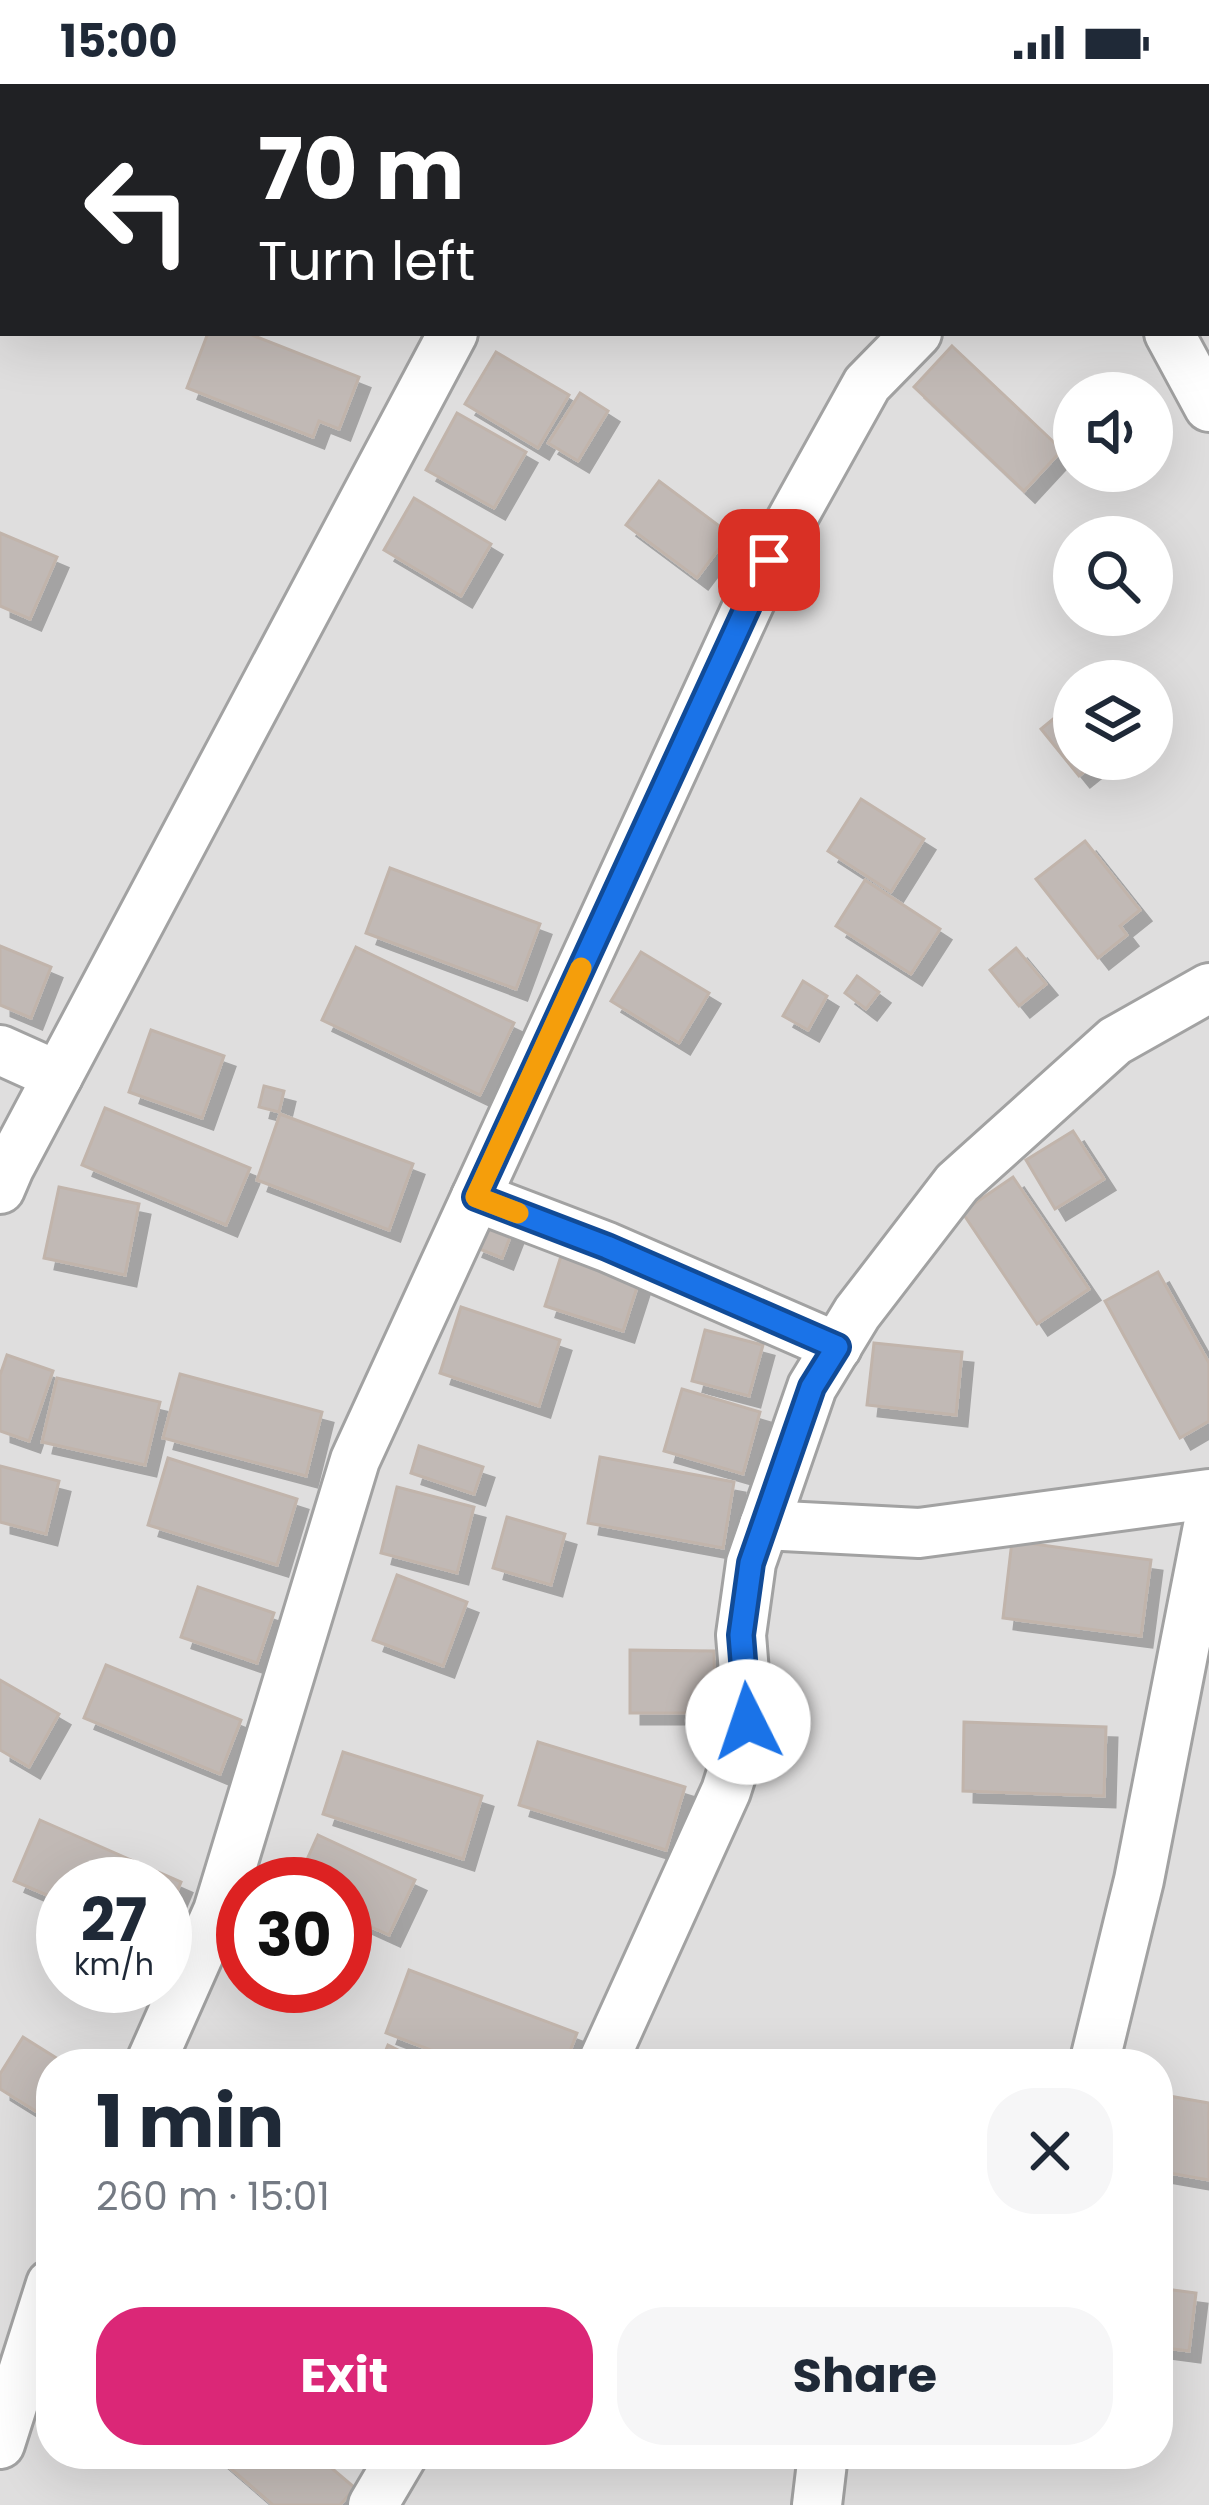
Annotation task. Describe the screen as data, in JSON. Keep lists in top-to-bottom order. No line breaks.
{"page":{"status":"15:00","turn":["70 m","Turn left"],"speed":"27 km/h","limit":"30","heading":["1 min","260 m · 15:01"],"buttons":["Exit","Share"]}}
